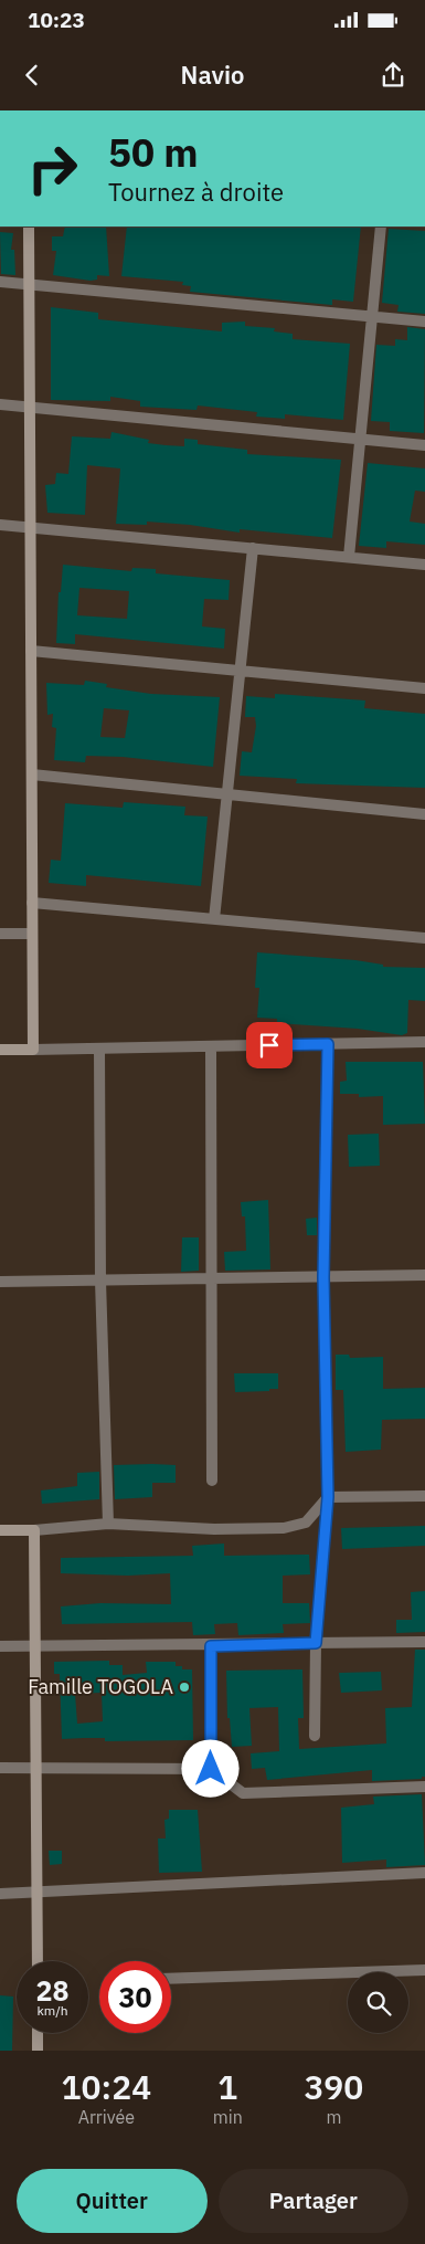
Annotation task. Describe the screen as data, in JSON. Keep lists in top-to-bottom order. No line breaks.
{"places":["Famille TOGOLA"],"page":{"status":"10:23","header":"Navio","turn":["50 m","Tournez à droite"],"speed":"28 km/h","limit":"30","eta":["10:24","Arrivée","1","min","390","m"],"buttons":["Quitter","Partager"]}}
